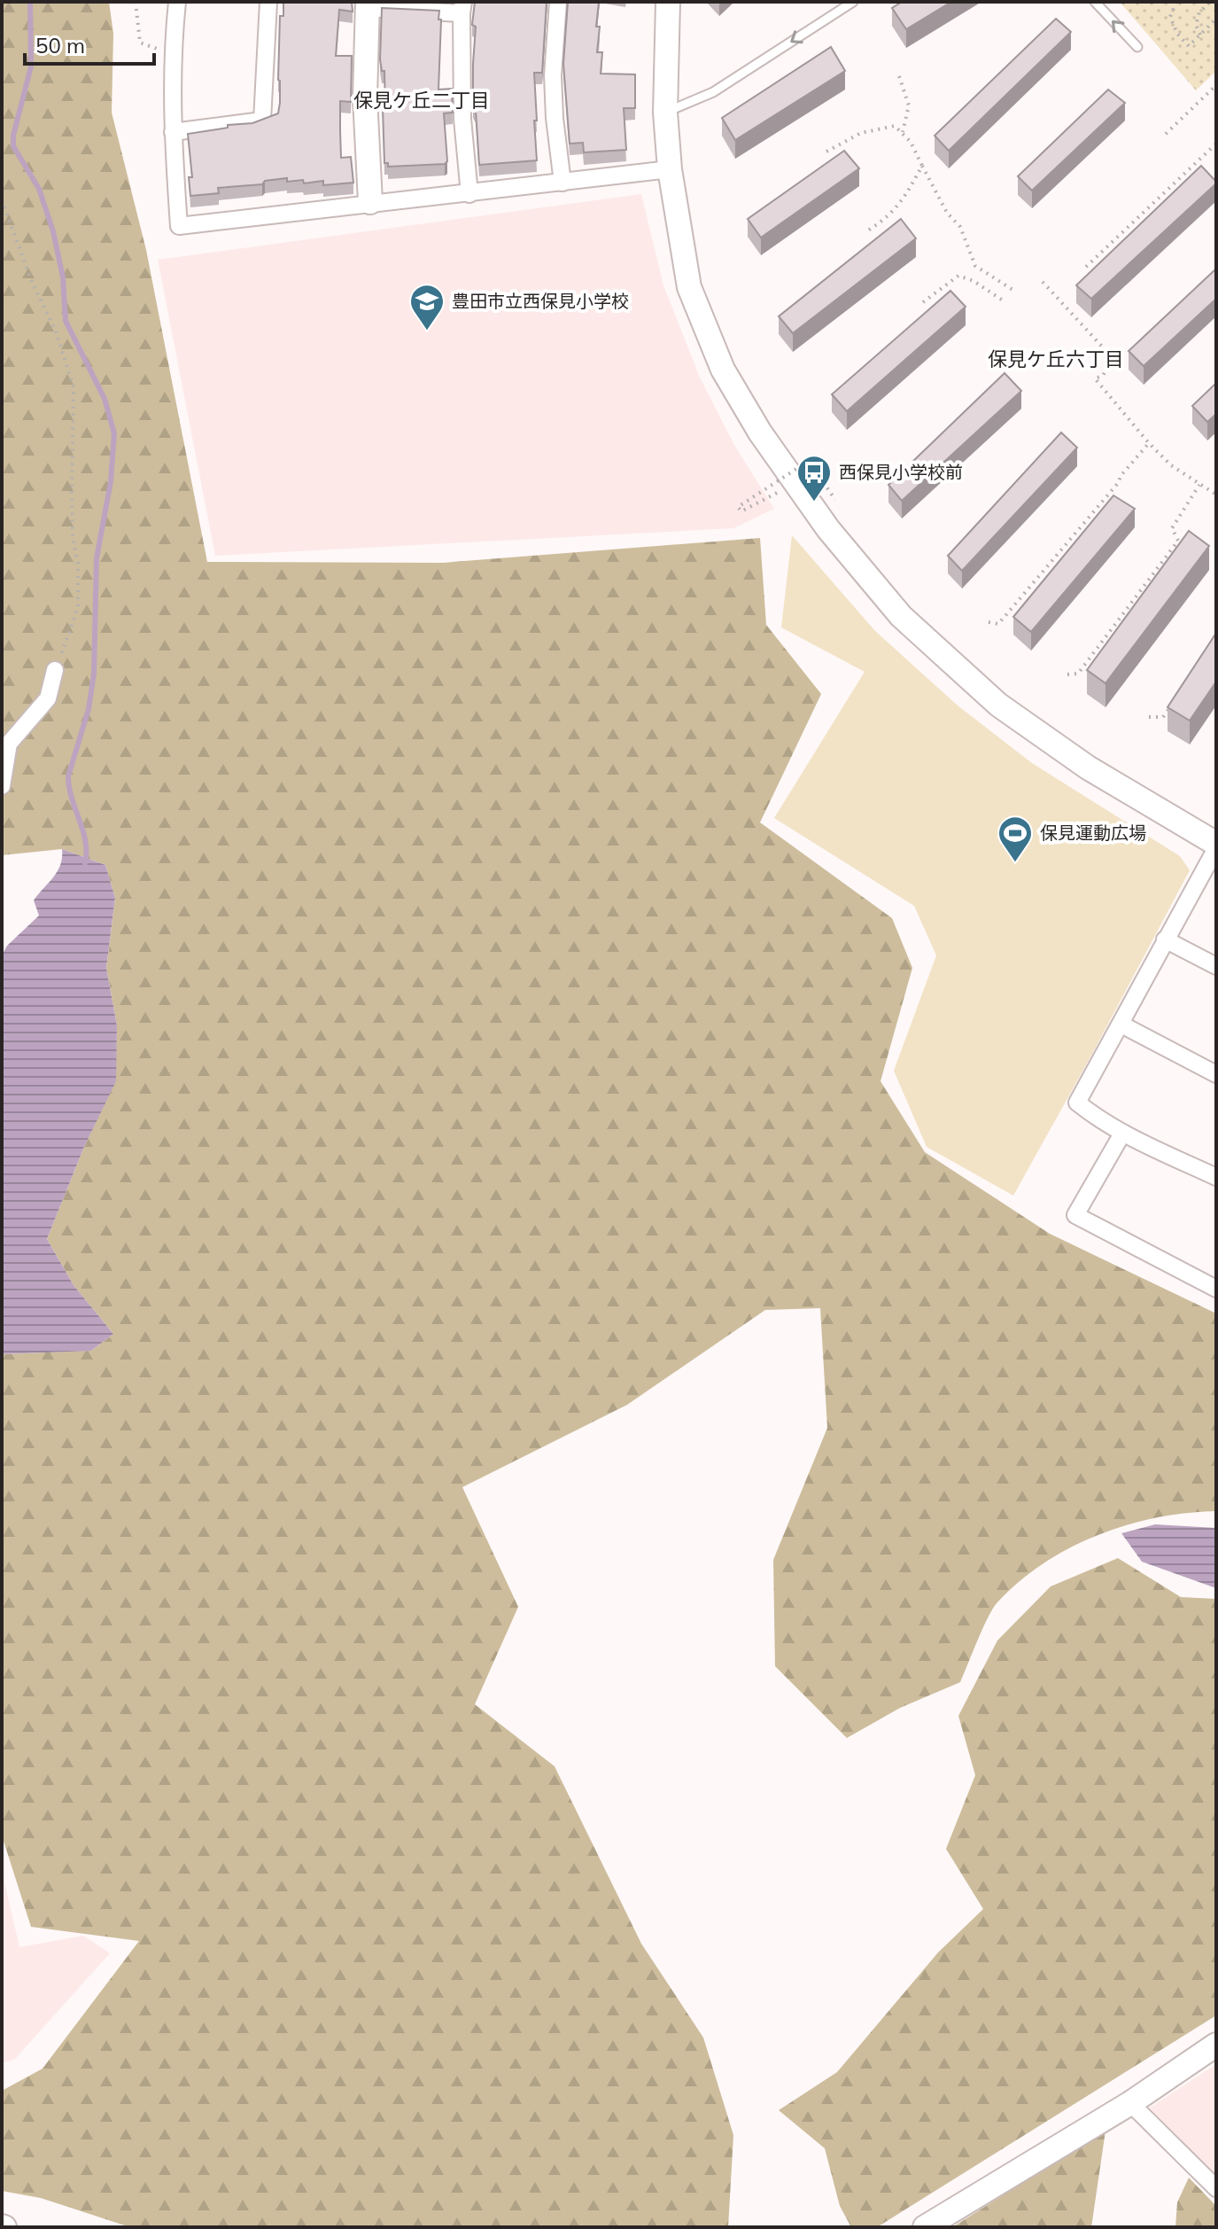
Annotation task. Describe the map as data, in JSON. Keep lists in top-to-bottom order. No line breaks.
{"districts":["保見ケ丘二丁目","保見ケ丘六丁目"],"places":{"school or university":["豊田市立西保見小学校"],"bus stop":["西保見小学校前"],"sports":["保見運動広場"]},"scale_bar":"50 m"}
